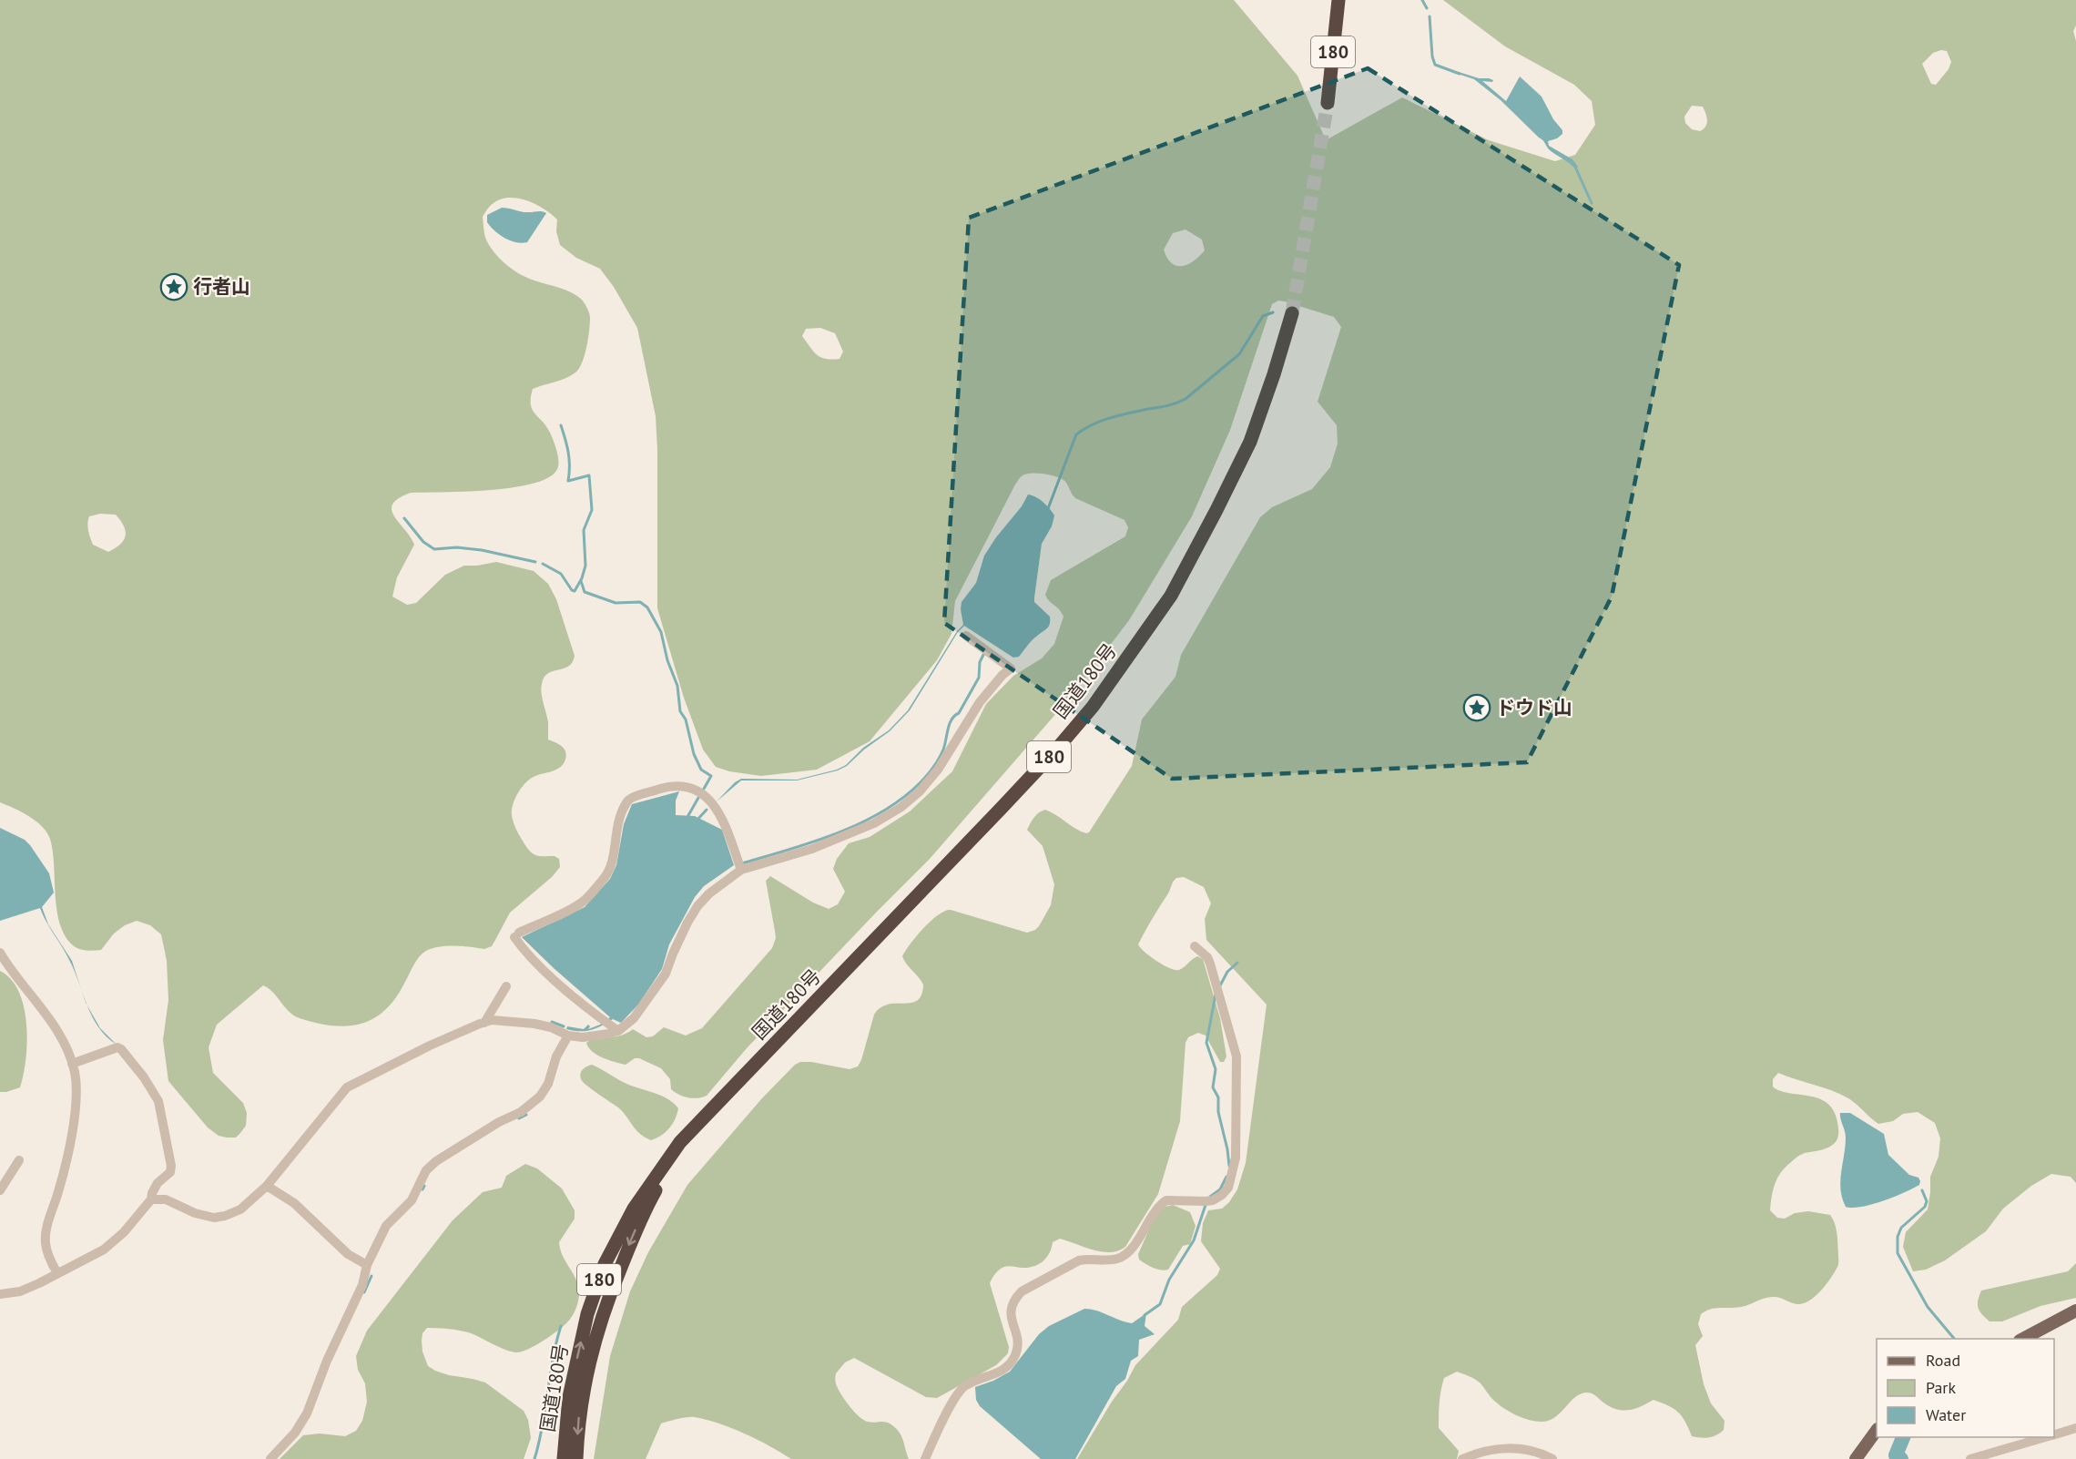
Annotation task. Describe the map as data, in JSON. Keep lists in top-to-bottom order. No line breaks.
{"streets":{"highway":["180","国道180号"]},"places":{"place":["行者山","ドウド山"]},"legend":["Road","Park","Water"]}
